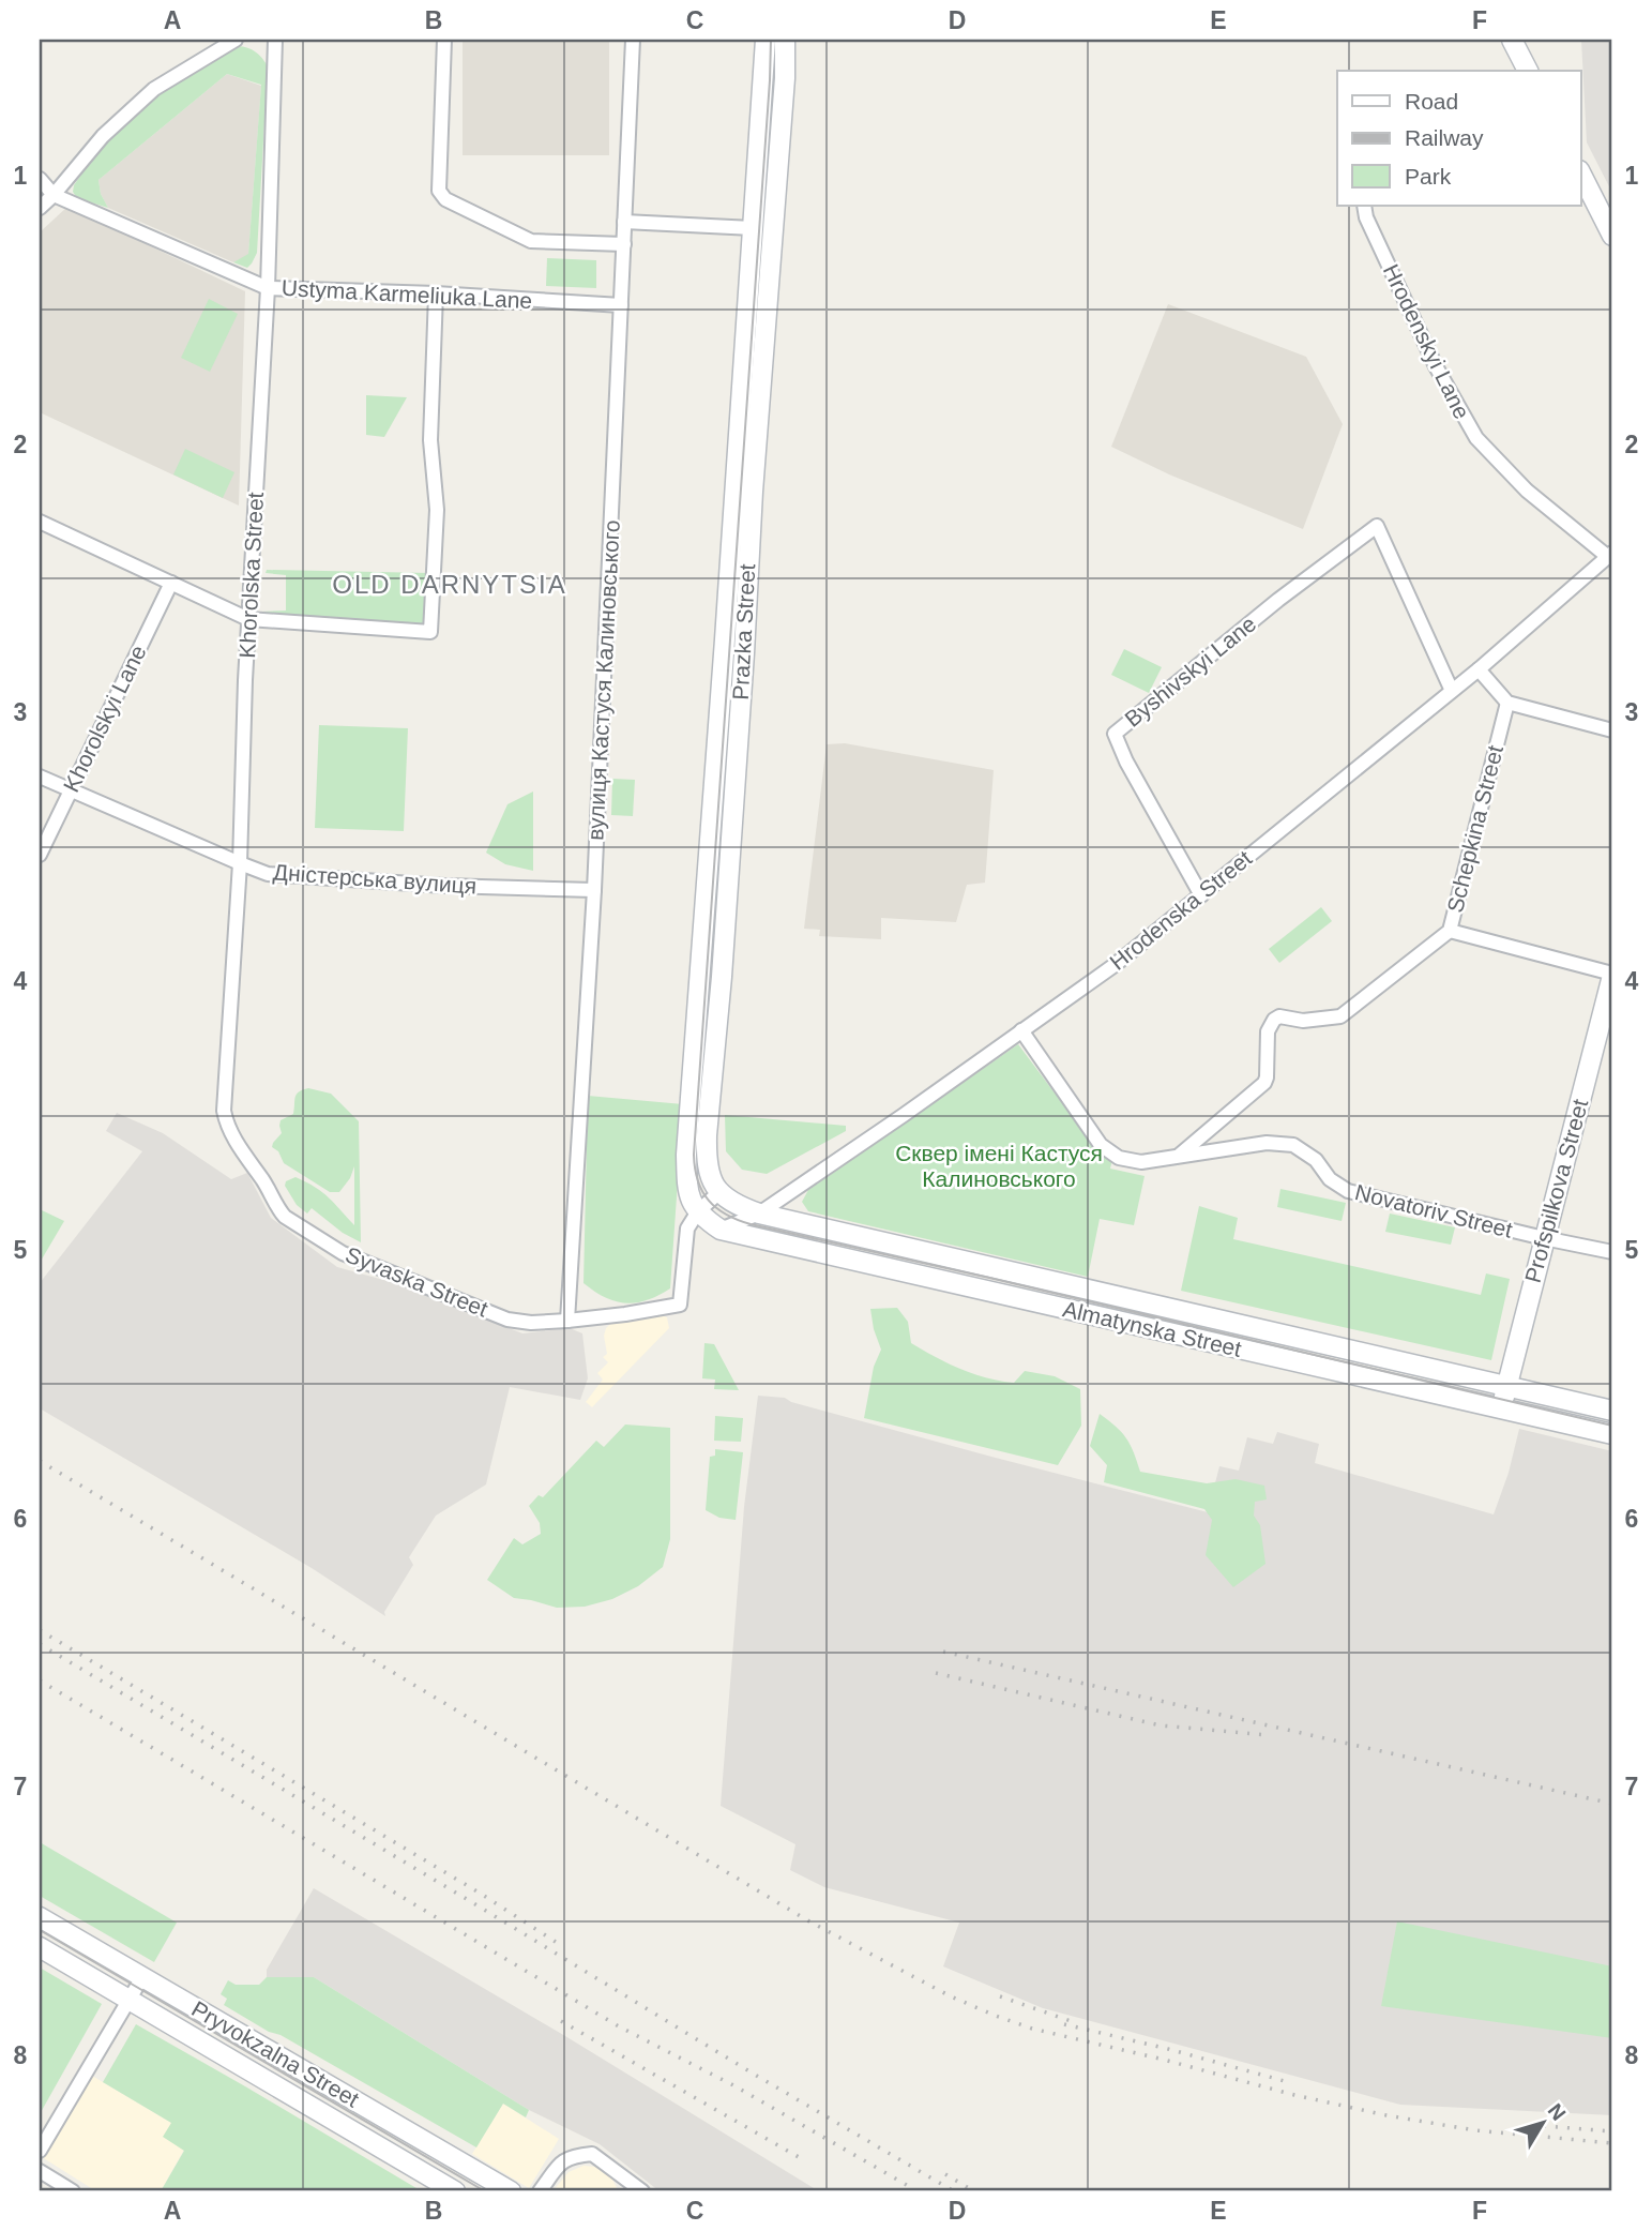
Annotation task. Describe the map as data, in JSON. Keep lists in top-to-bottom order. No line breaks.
{"streets":{"street":["Ustyma Karmeliuka Lane","Hrodenskyi Lane","Khorolska Street","Prazka Street","Byshivskyi Lane","вулиця Кастуся Калиновського","Khorolskyi Lane","Schepkina Street","Дністерська вулиця","Hrodenska Street","Profspilkova Street","Novatoriv Street","Syvaska Street","Almatynska Street","Pryvokzalna Street"]},"crossings":[["Ustyma Karmeliuka Lane","Khorolska Street"],["Ustyma Karmeliuka Lane","вулиця Кастуся Калиновського"],["Hrodenskyi Lane","Hrodenska Street"],["Khorolska Street","Дністерська вулиця"],["Khorolska Street","Syvaska Street"],["Prazka Street","Syvaska Street"],["Prazka Street","Almatynska Street"],["Byshivskyi Lane","Hrodenska Street"],["вулиця Кастуся Калиновського","Дністерська вулиця"],["вулиця Кастуся Калиновського","Syvaska Street"],["Khorolskyi Lane","Дністерська вулиця"],["Schepkina Street","Novatoriv Street"],["Hrodenska Street","Novatoriv Street"],["Hrodenska Street","Almatynska Street"],["Profspilkova Street","Novatoriv Street"],["Profspilkova Street","Almatynska Street"],["Syvaska Street","Almatynska Street"]],"districts":["OLD DARNYTSIA"],"parks":["Сквер імені Кастуся Калиновського"],"legend":["Road","Railway","Park"],"north":"top right","grid":{"columns":["A","B","C","D","E","F"],"rows":["1","2","3","4","5","6","7","8"]}}
